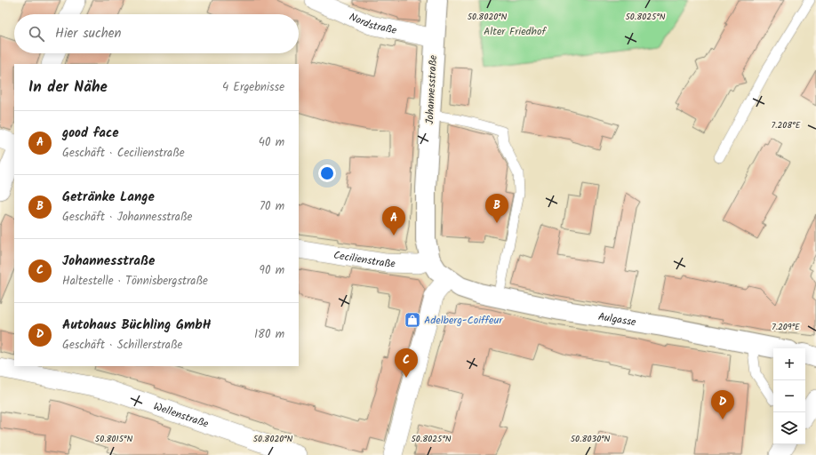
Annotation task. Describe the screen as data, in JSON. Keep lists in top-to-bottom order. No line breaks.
{"streets":{"main road":["Johannesstraße","Aulgasse"],"street":["Nordstraße","Cecilienstraße","Wellenstraße"]},"crossings":[["Nordstraße","Johannesstraße"],["Johannesstraße","Cecilienstraße"],["Johannesstraße","Aulgasse"]],"parks":["Alter Friedhof"],"places":{"shop":["Adelberg-Coiffeur"]},"page":{"search":"Hier suchen","heading":["In der Nähe","4 Ergebnisse"],"list":[{"mark":"A","name":"good face","note":"Geschäft · Cecilienstraße","value":"40 m"},{"mark":"B","name":"Getränke Lange","note":"Geschäft · Johannesstraße","value":"70 m"},{"mark":"C","name":"Johannesstraße","note":"Haltestelle · Tönnisbergstraße","value":"90 m"},{"mark":"D","name":"Autohaus Büchling GmbH","note":"Geschäft · Schillerstraße","value":"180 m"}],"pins":["B","A","C","D"],"map_buttons":["+","−"]},"coordinates":["50.8020°N","50.8025°N","7.208°E","7.209°E","50.8015°N","50.8030°N"]}
